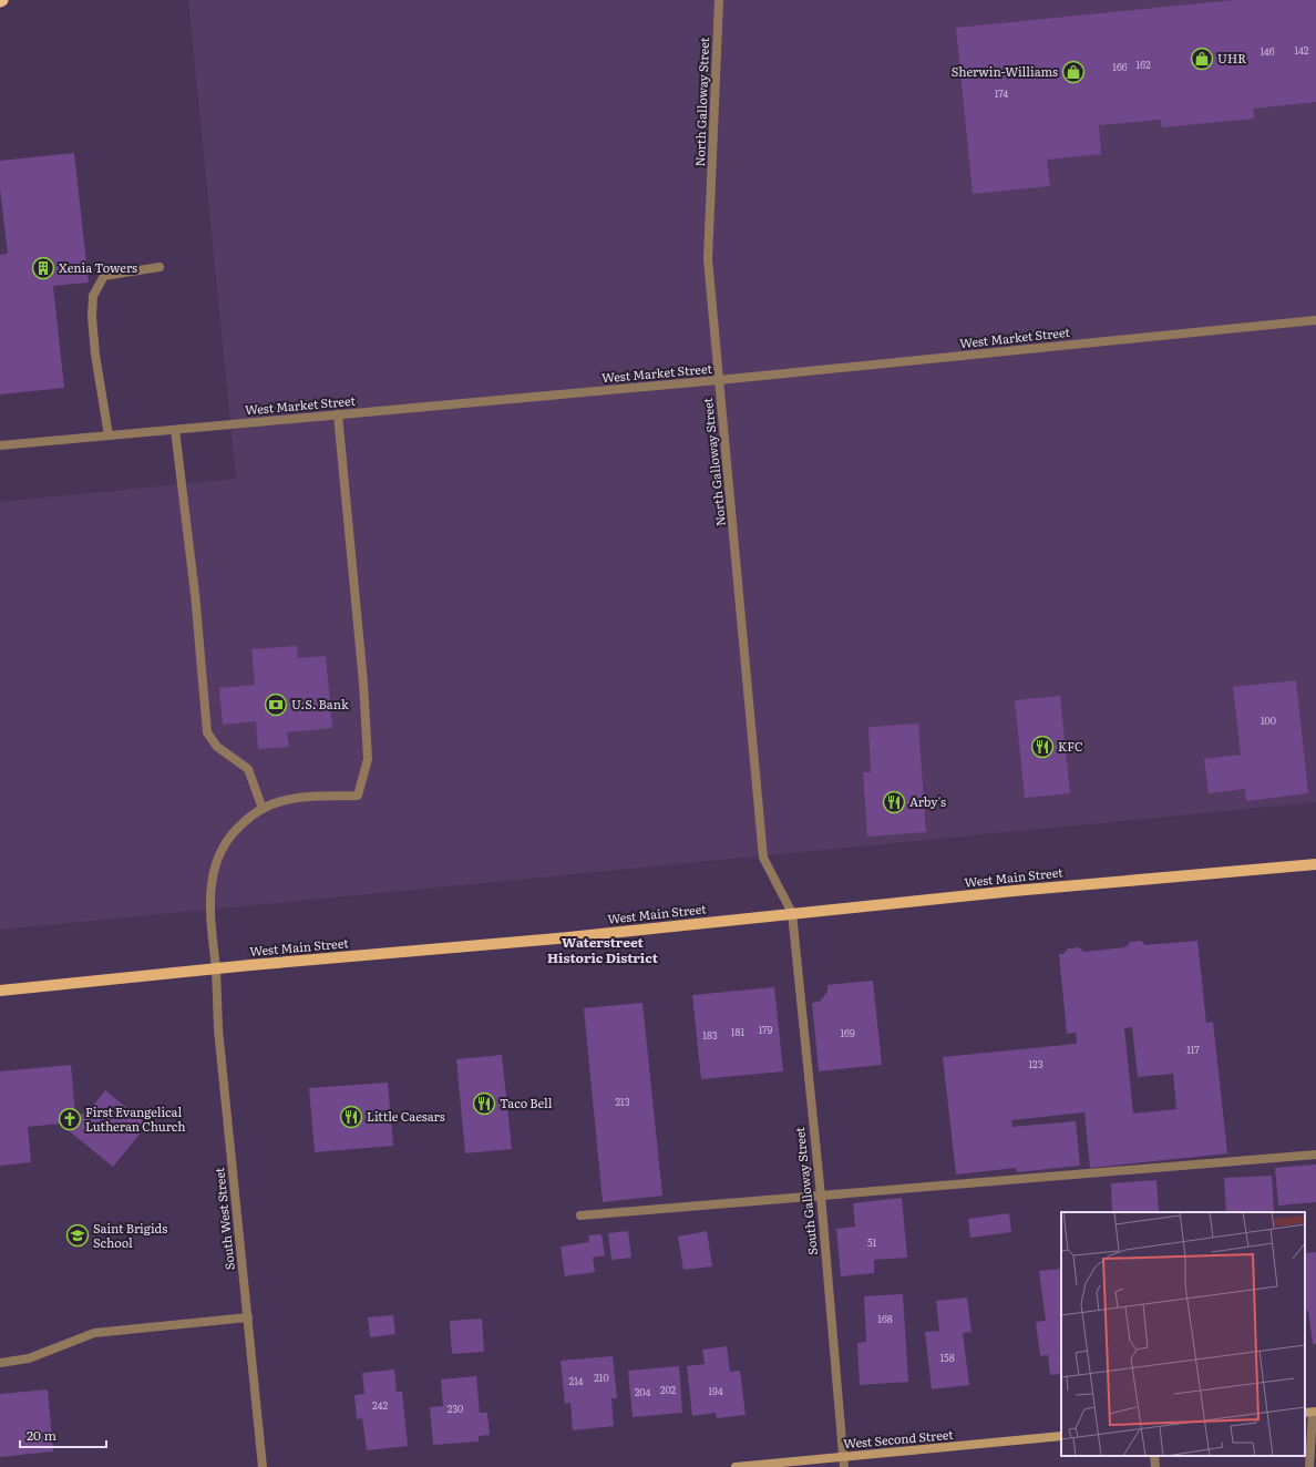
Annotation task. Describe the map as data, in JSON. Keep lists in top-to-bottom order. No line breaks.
{"streets":{"main road":["West Main Street","West Second Street"],"street":["North Galloway Street","West Market Street","South Galloway Street","South West Street"]},"crossings":[["North Galloway Street","West Market Street"],["North Galloway Street","West Main Street"],["North Galloway Street","South Galloway Street"],["West Market Street","South West Street"],["West Main Street","South Galloway Street"],["West Main Street","South West Street"],["South Galloway Street","West Second Street"]],"districts":["Waterstreet Historic District"],"places":{"shop":["UHR","Sherwin-Williams"],"building":["Xenia Towers"],"bank":["U.S. Bank"],"restaurant":["KFC","Arby's","Taco Bell","Little Caesars"],"church":["First Evangelical Lutheran Church"],"school or university":["Saint Brigids School"]},"house_numbers":["142","146","162","166","174","100","179","181","169","183","117","123","213","51","168","158","210","214","202","194","204","242","230"],"scale_bar":"20 m"}
